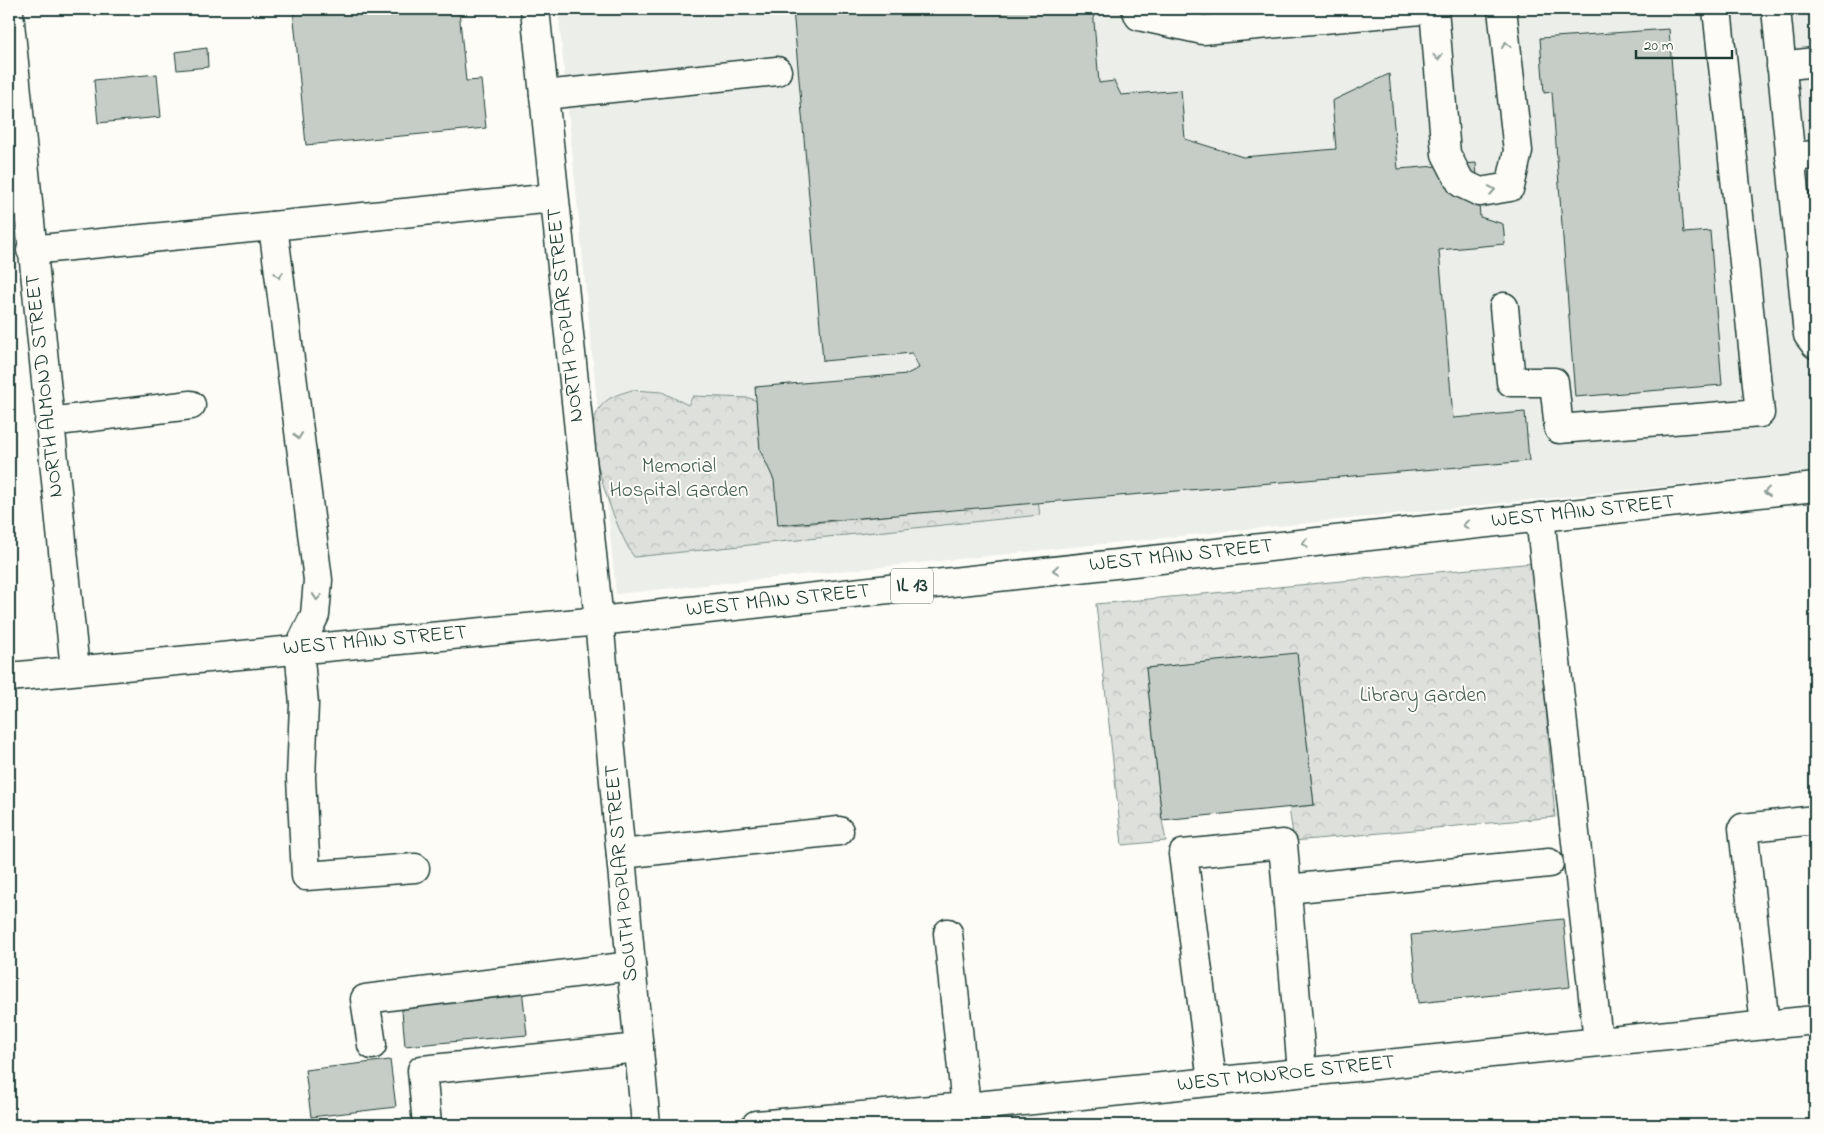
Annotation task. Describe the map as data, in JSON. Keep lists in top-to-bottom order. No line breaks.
{"streets":{"main road":["NORTH POPLAR STREET","NORTH ALMOND STREET","WEST MAIN STREET","IL 13","SOUTH POPLAR STREET","WEST MONROE STREET"]},"crossings":[["NORTH POPLAR STREET","WEST MAIN STREET"],["NORTH POPLAR STREET","SOUTH POPLAR STREET"],["NORTH ALMOND STREET","WEST MAIN STREET"],["WEST MAIN STREET","SOUTH POPLAR STREET"]],"one_way":["WEST MAIN STREET"],"parks":["Memorial Hospital Garden","Library Garden"],"scale_bar":"20 m"}
